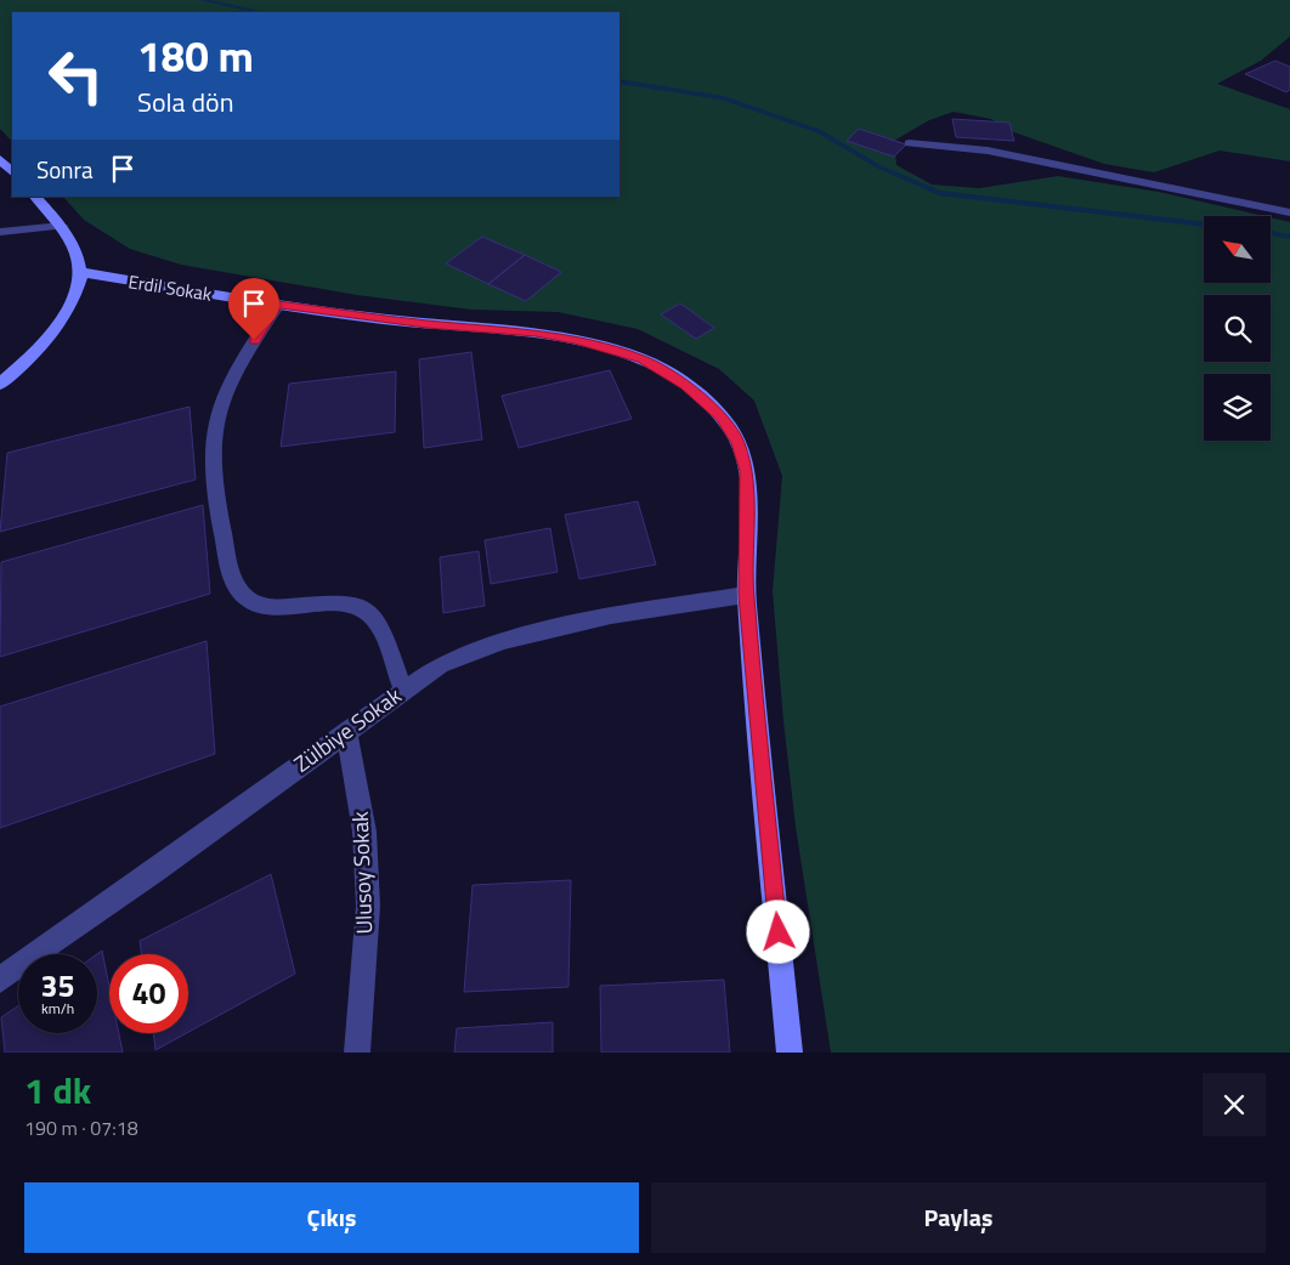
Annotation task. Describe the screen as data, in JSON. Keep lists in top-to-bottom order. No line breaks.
{"streets":{"street":["Erdil Sokak","Zülbiye Sokak","Ulusoy Sokak"]},"crossings":[["Erdil Sokak","Zülbiye Sokak"],["Zülbiye Sokak","Ulusoy Sokak"]],"north":"top left","page":{"turn":["180 m","Sola dön"],"then":"Sonra","speed":"35 km/h","limit":"40","heading":["1 dk","190 m · 07:18"],"buttons":["Çıkış","Paylaş"]}}
